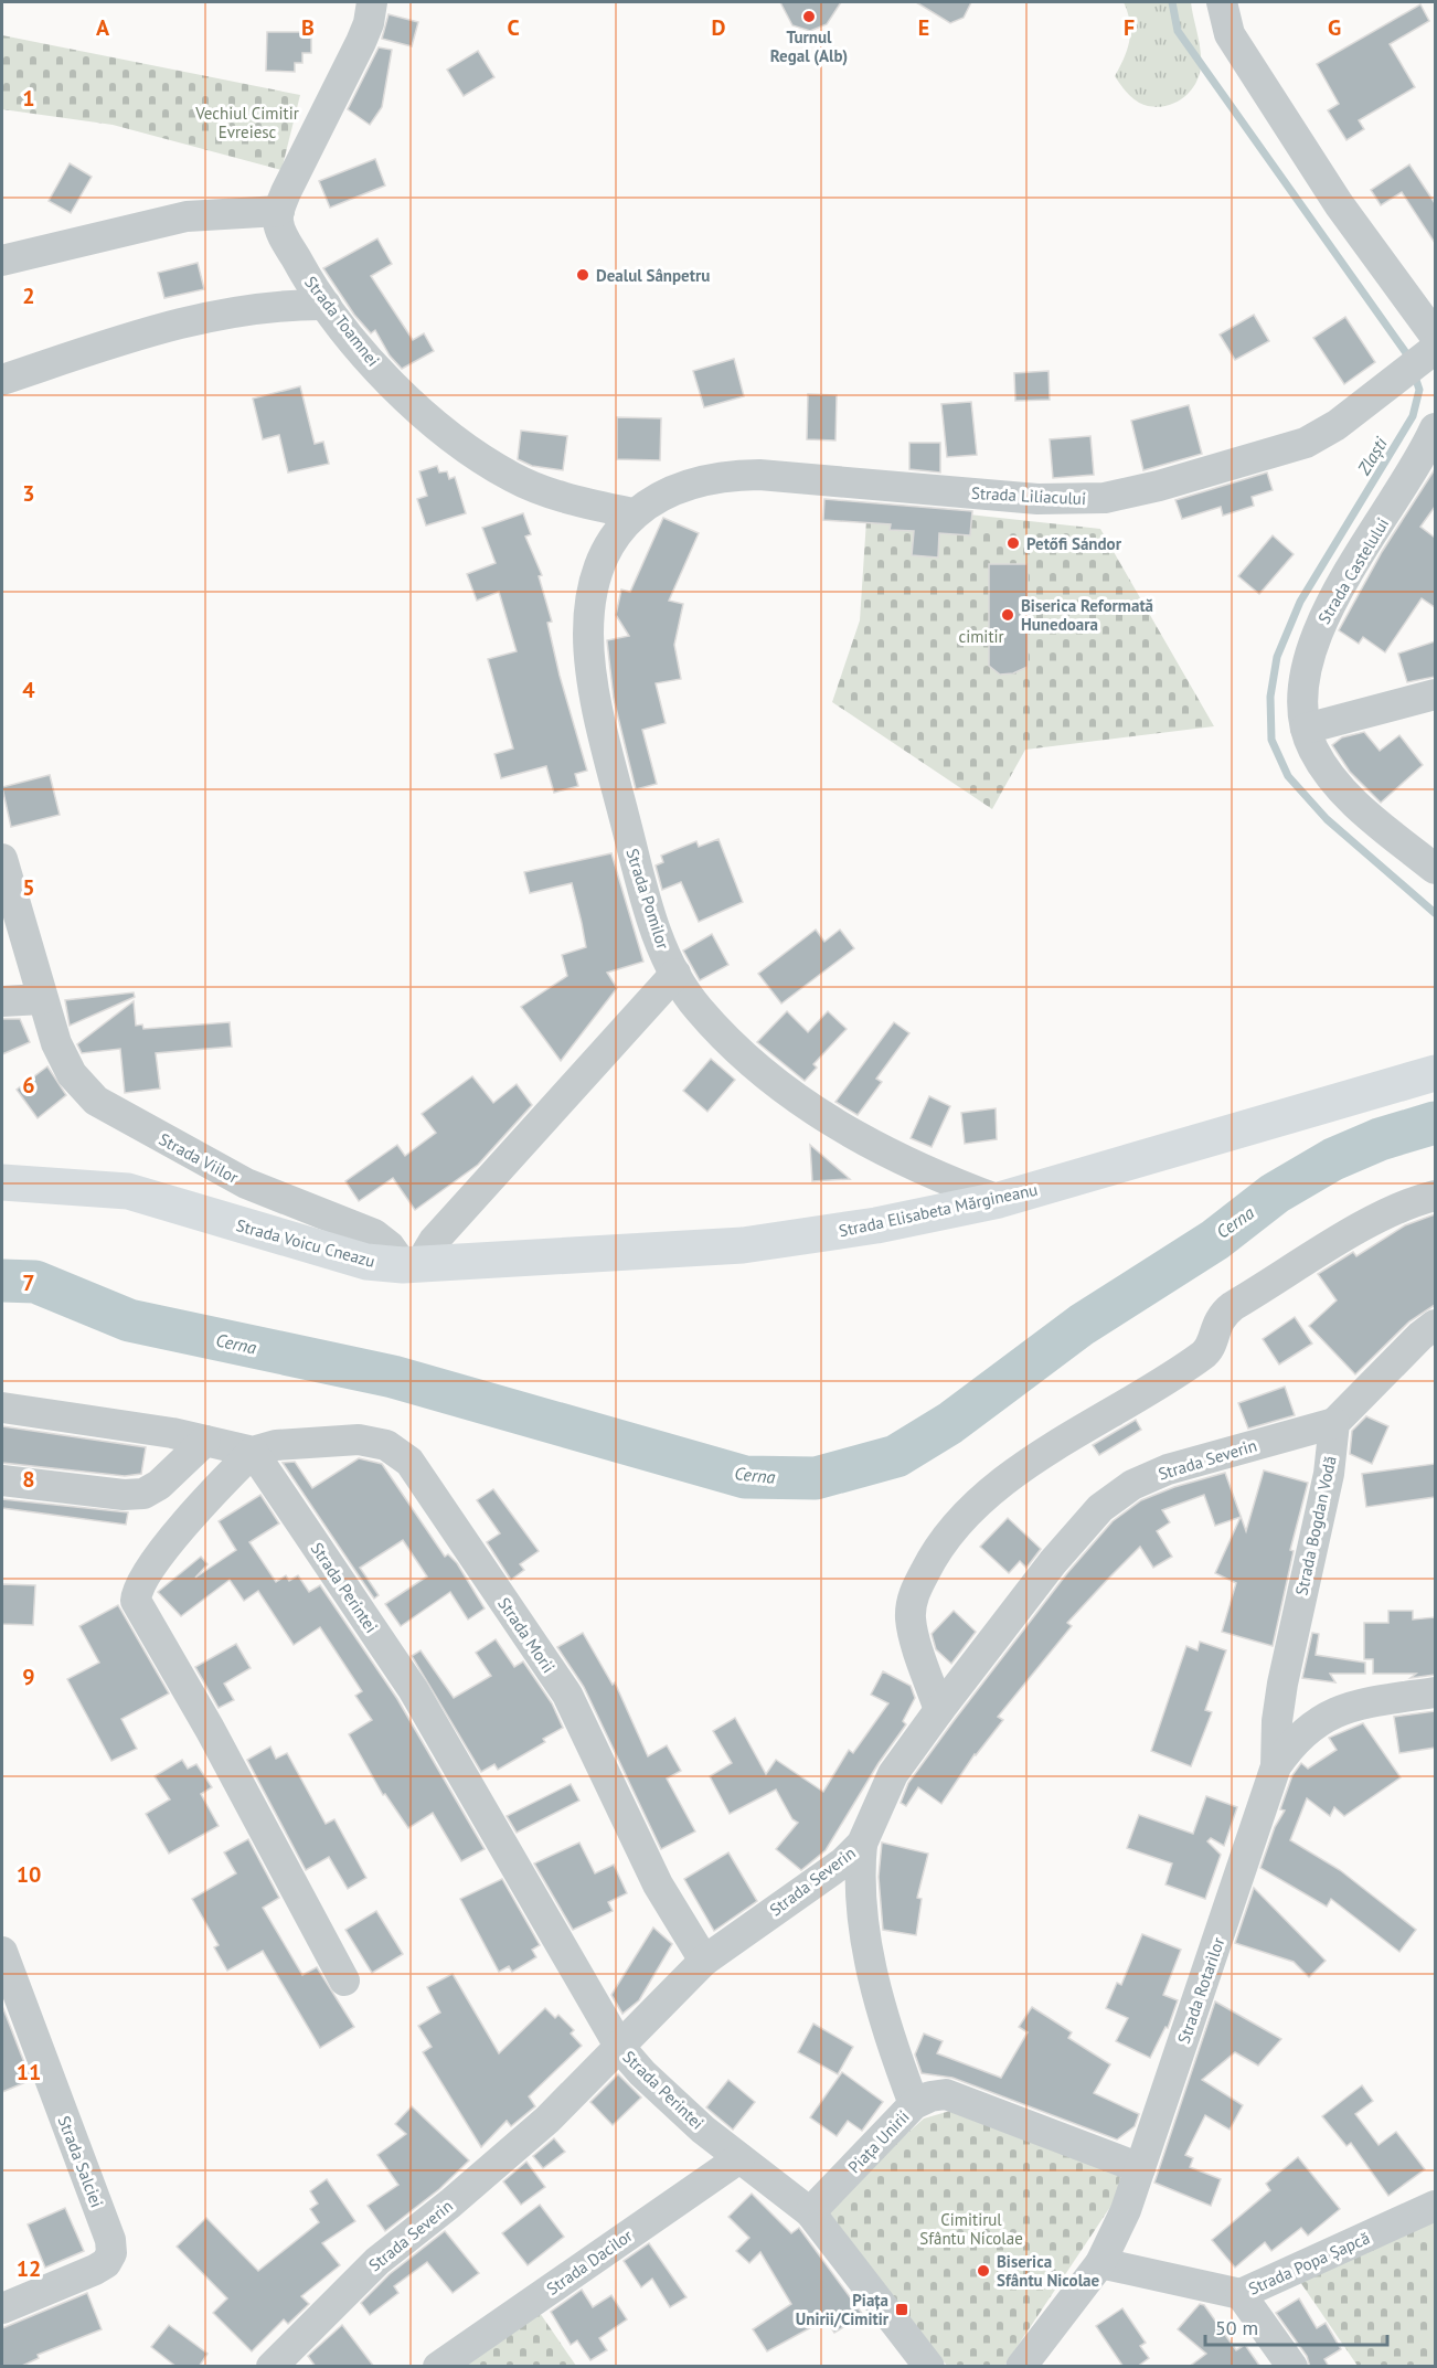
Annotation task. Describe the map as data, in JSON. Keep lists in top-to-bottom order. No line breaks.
{"streets":{"main road":["Strada Elisabeta Mărgineanu","Strada Voicu Cneazu"],"street":["Strada Toamnei","Strada Liliacului","Strada Castelului","Strada Pomilor","Strada Viilor","Strada Severin","Strada Bogdan Vodă","Strada Perintei","Strada Morii","Strada Rotarilor","Piața Unirii","Strada Salciei","Strada Dacilor","Strada Popa Șapcă"]},"crossings":[["Strada Toamnei","Strada Liliacului"],["Strada Toamnei","Strada Pomilor"],["Strada Liliacului","Strada Pomilor"],["Strada Pomilor","Strada Elisabeta Mărgineanu"],["Strada Viilor","Strada Elisabeta Mărgineanu"],["Strada Viilor","Strada Voicu Cneazu"],["Strada Elisabeta Mărgineanu","Strada Voicu Cneazu"],["Strada Severin","Strada Bogdan Vodă"],["Strada Severin","Strada Perintei"],["Strada Severin","Strada Morii"],["Strada Bogdan Vodă","Strada Rotarilor"],["Strada Perintei","Strada Morii"],["Strada Perintei","Piața Unirii"],["Strada Perintei","Strada Dacilor"],["Strada Rotarilor","Piața Unirii"],["Strada Rotarilor","Strada Popa Șapcă"]],"water":["Zlaști","Cerna"],"parks":["Vechiul Cimitir Evreiesc","cimitir","Cimitirul Sfântu Nicolae"],"places":{"other":["Turnul Regal (Alb)","Dealul Sânpetru","Petőfi Sándor","Biserica Reformată Hunedoara","Biserica Sfântu Nicolae"],"transit":["Piața Unirii/Cimitir"]},"scale_bar":"50 m","grid":{"columns":["A","B","C","D","E","F","G"],"rows":["1","2","3","4","5","6","7","8","9","10","11","12"]}}
